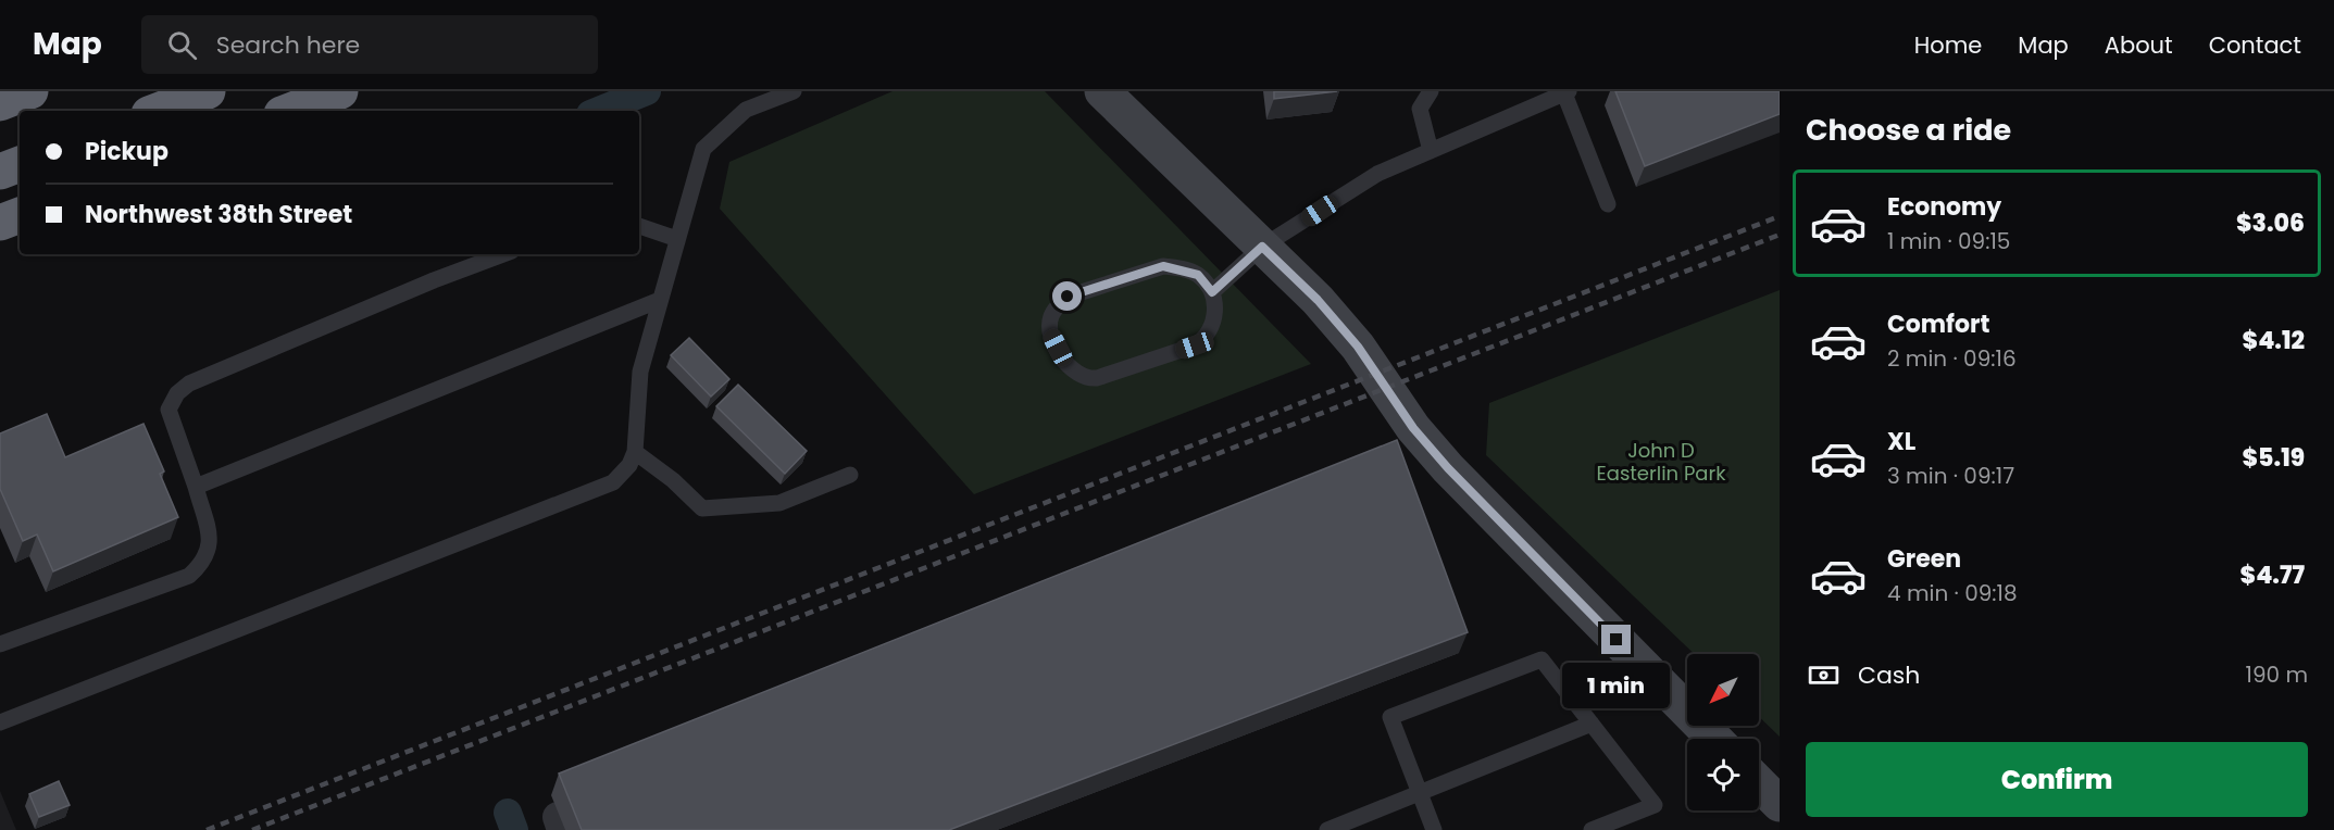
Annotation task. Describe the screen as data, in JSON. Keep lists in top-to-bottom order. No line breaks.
{"parks":["John D Easterlin Park"],"north":"bottom left","page":{"header":"Map","search":"Search here","nav":["Home","Map","About","Contact"],"heading":"Choose a ride","banner":["Pickup","Northwest 38th Street"],"list":[{"name":"Economy","note":"1 min · 09:15","value":"$3.06"},{"name":"Comfort","note":"2 min · 09:16","value":"$4.12"},{"name":"XL","note":"3 min · 09:17","value":"$5.19"},{"name":"Green","note":"4 min · 09:18","value":"$4.77"}],"pay":["Cash","190 m"],"bubble":"1 min","buttons":"Confirm"}}
